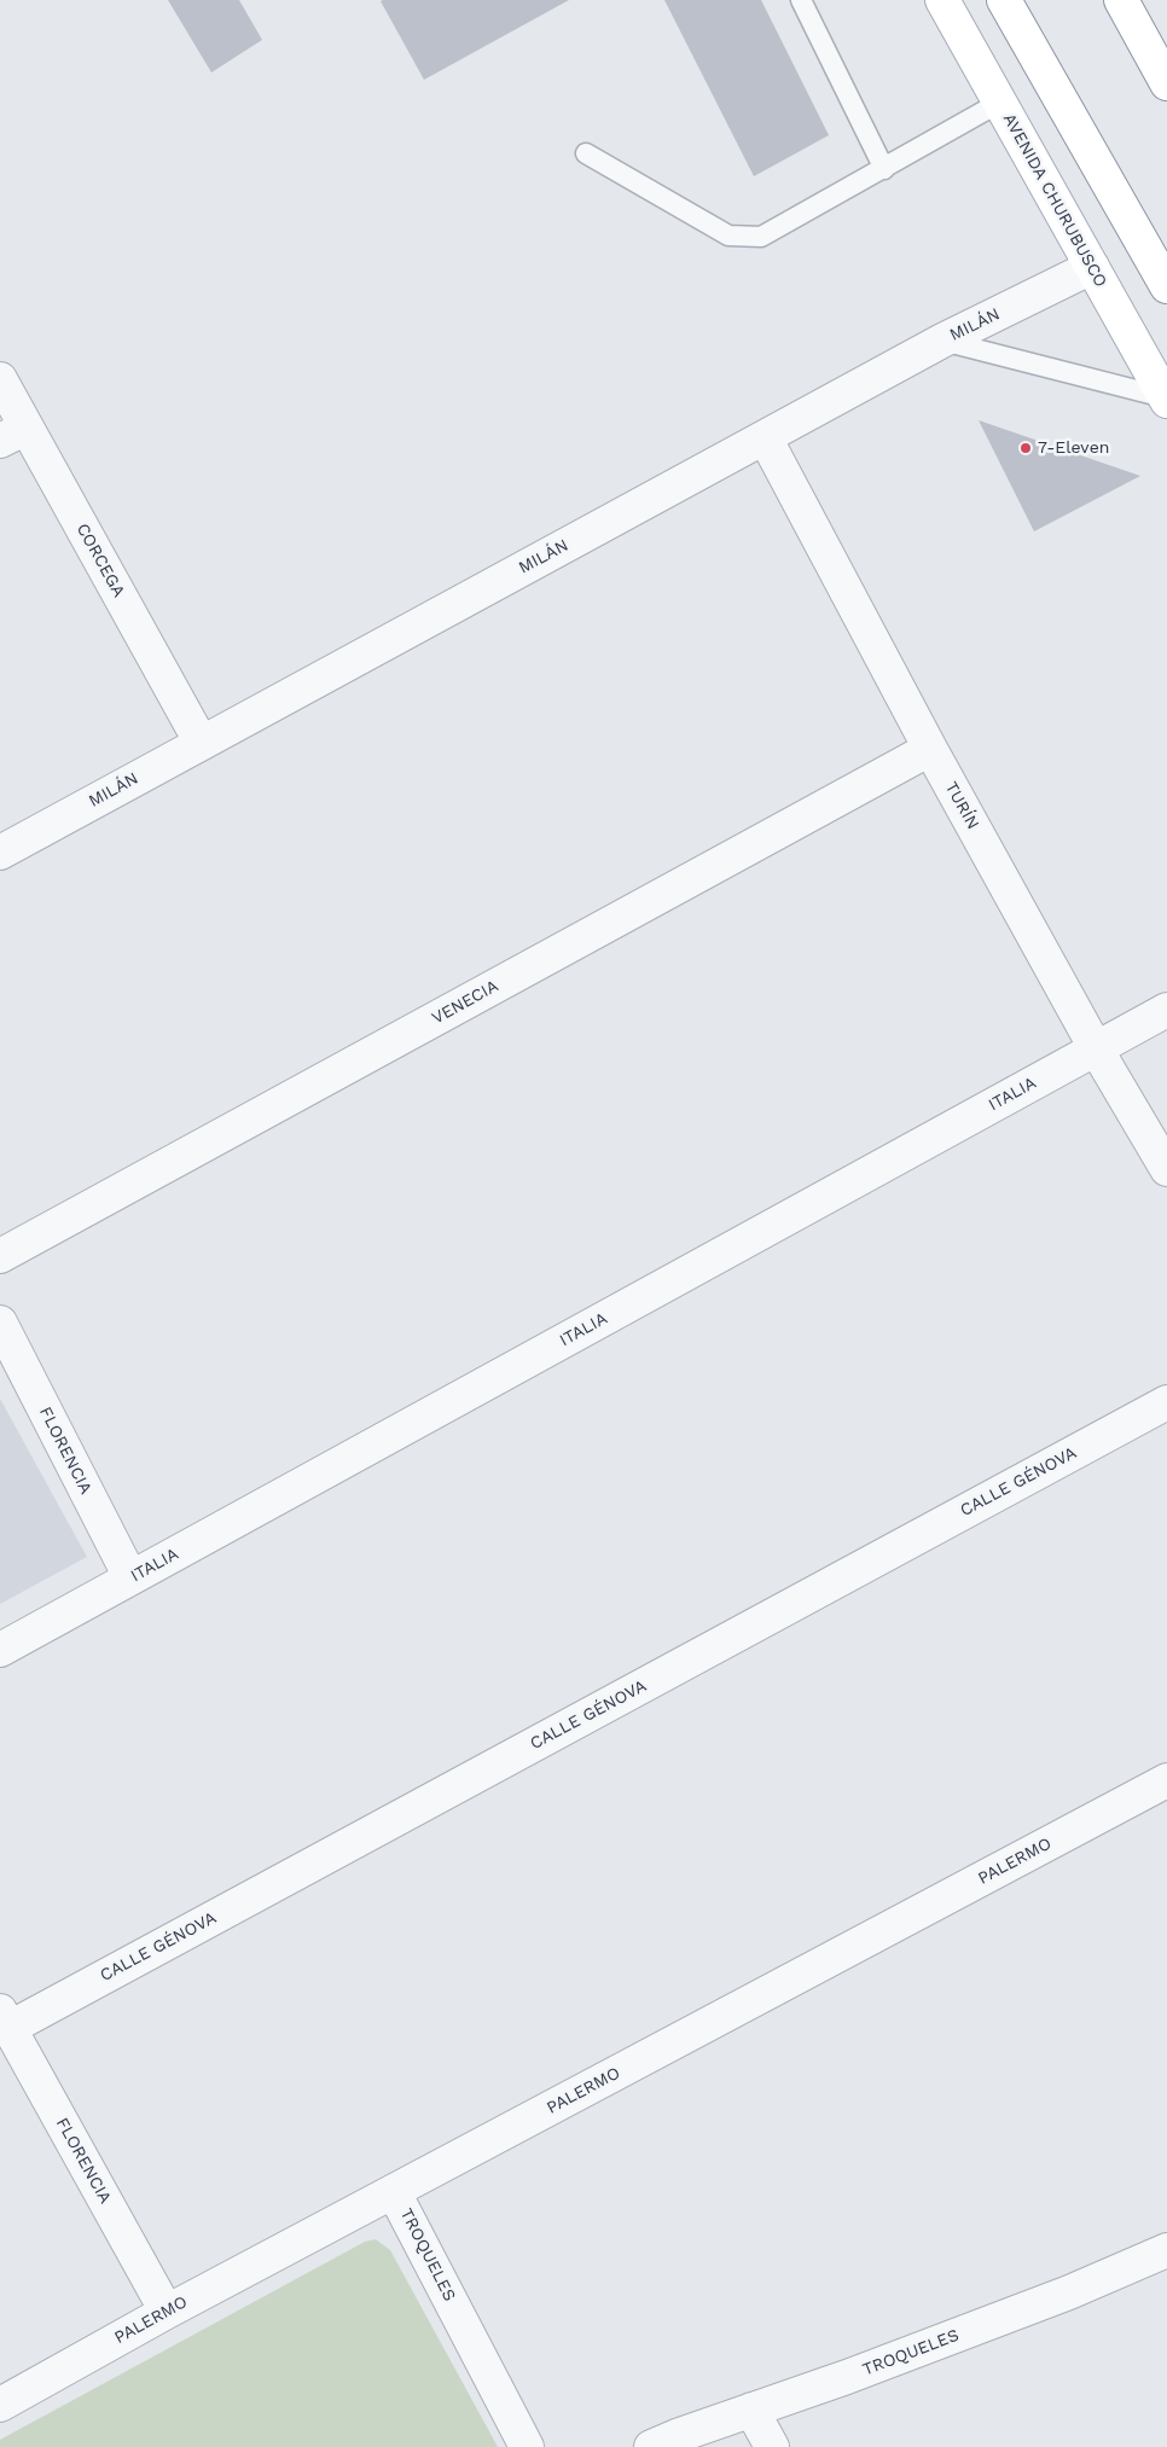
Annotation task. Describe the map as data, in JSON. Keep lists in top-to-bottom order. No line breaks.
{"streets":{"main road":["AVENIDA CHURUBUSCO"],"street":["MILÁN","CORCEGA","TURÍN","VENECIA","ITALIA","FLORENCIA","CALLE GÉNOVA","PALERMO","TROQUELES"]},"crossings":[["AVENIDA CHURUBUSCO","MILÁN"],["MILÁN","CORCEGA"],["MILÁN","TURÍN"],["TURÍN","VENECIA"],["TURÍN","ITALIA"],["ITALIA","FLORENCIA"],["FLORENCIA","CALLE GÉNOVA"],["FLORENCIA","PALERMO"],["PALERMO","TROQUELES"]],"places":["7-Eleven"]}
